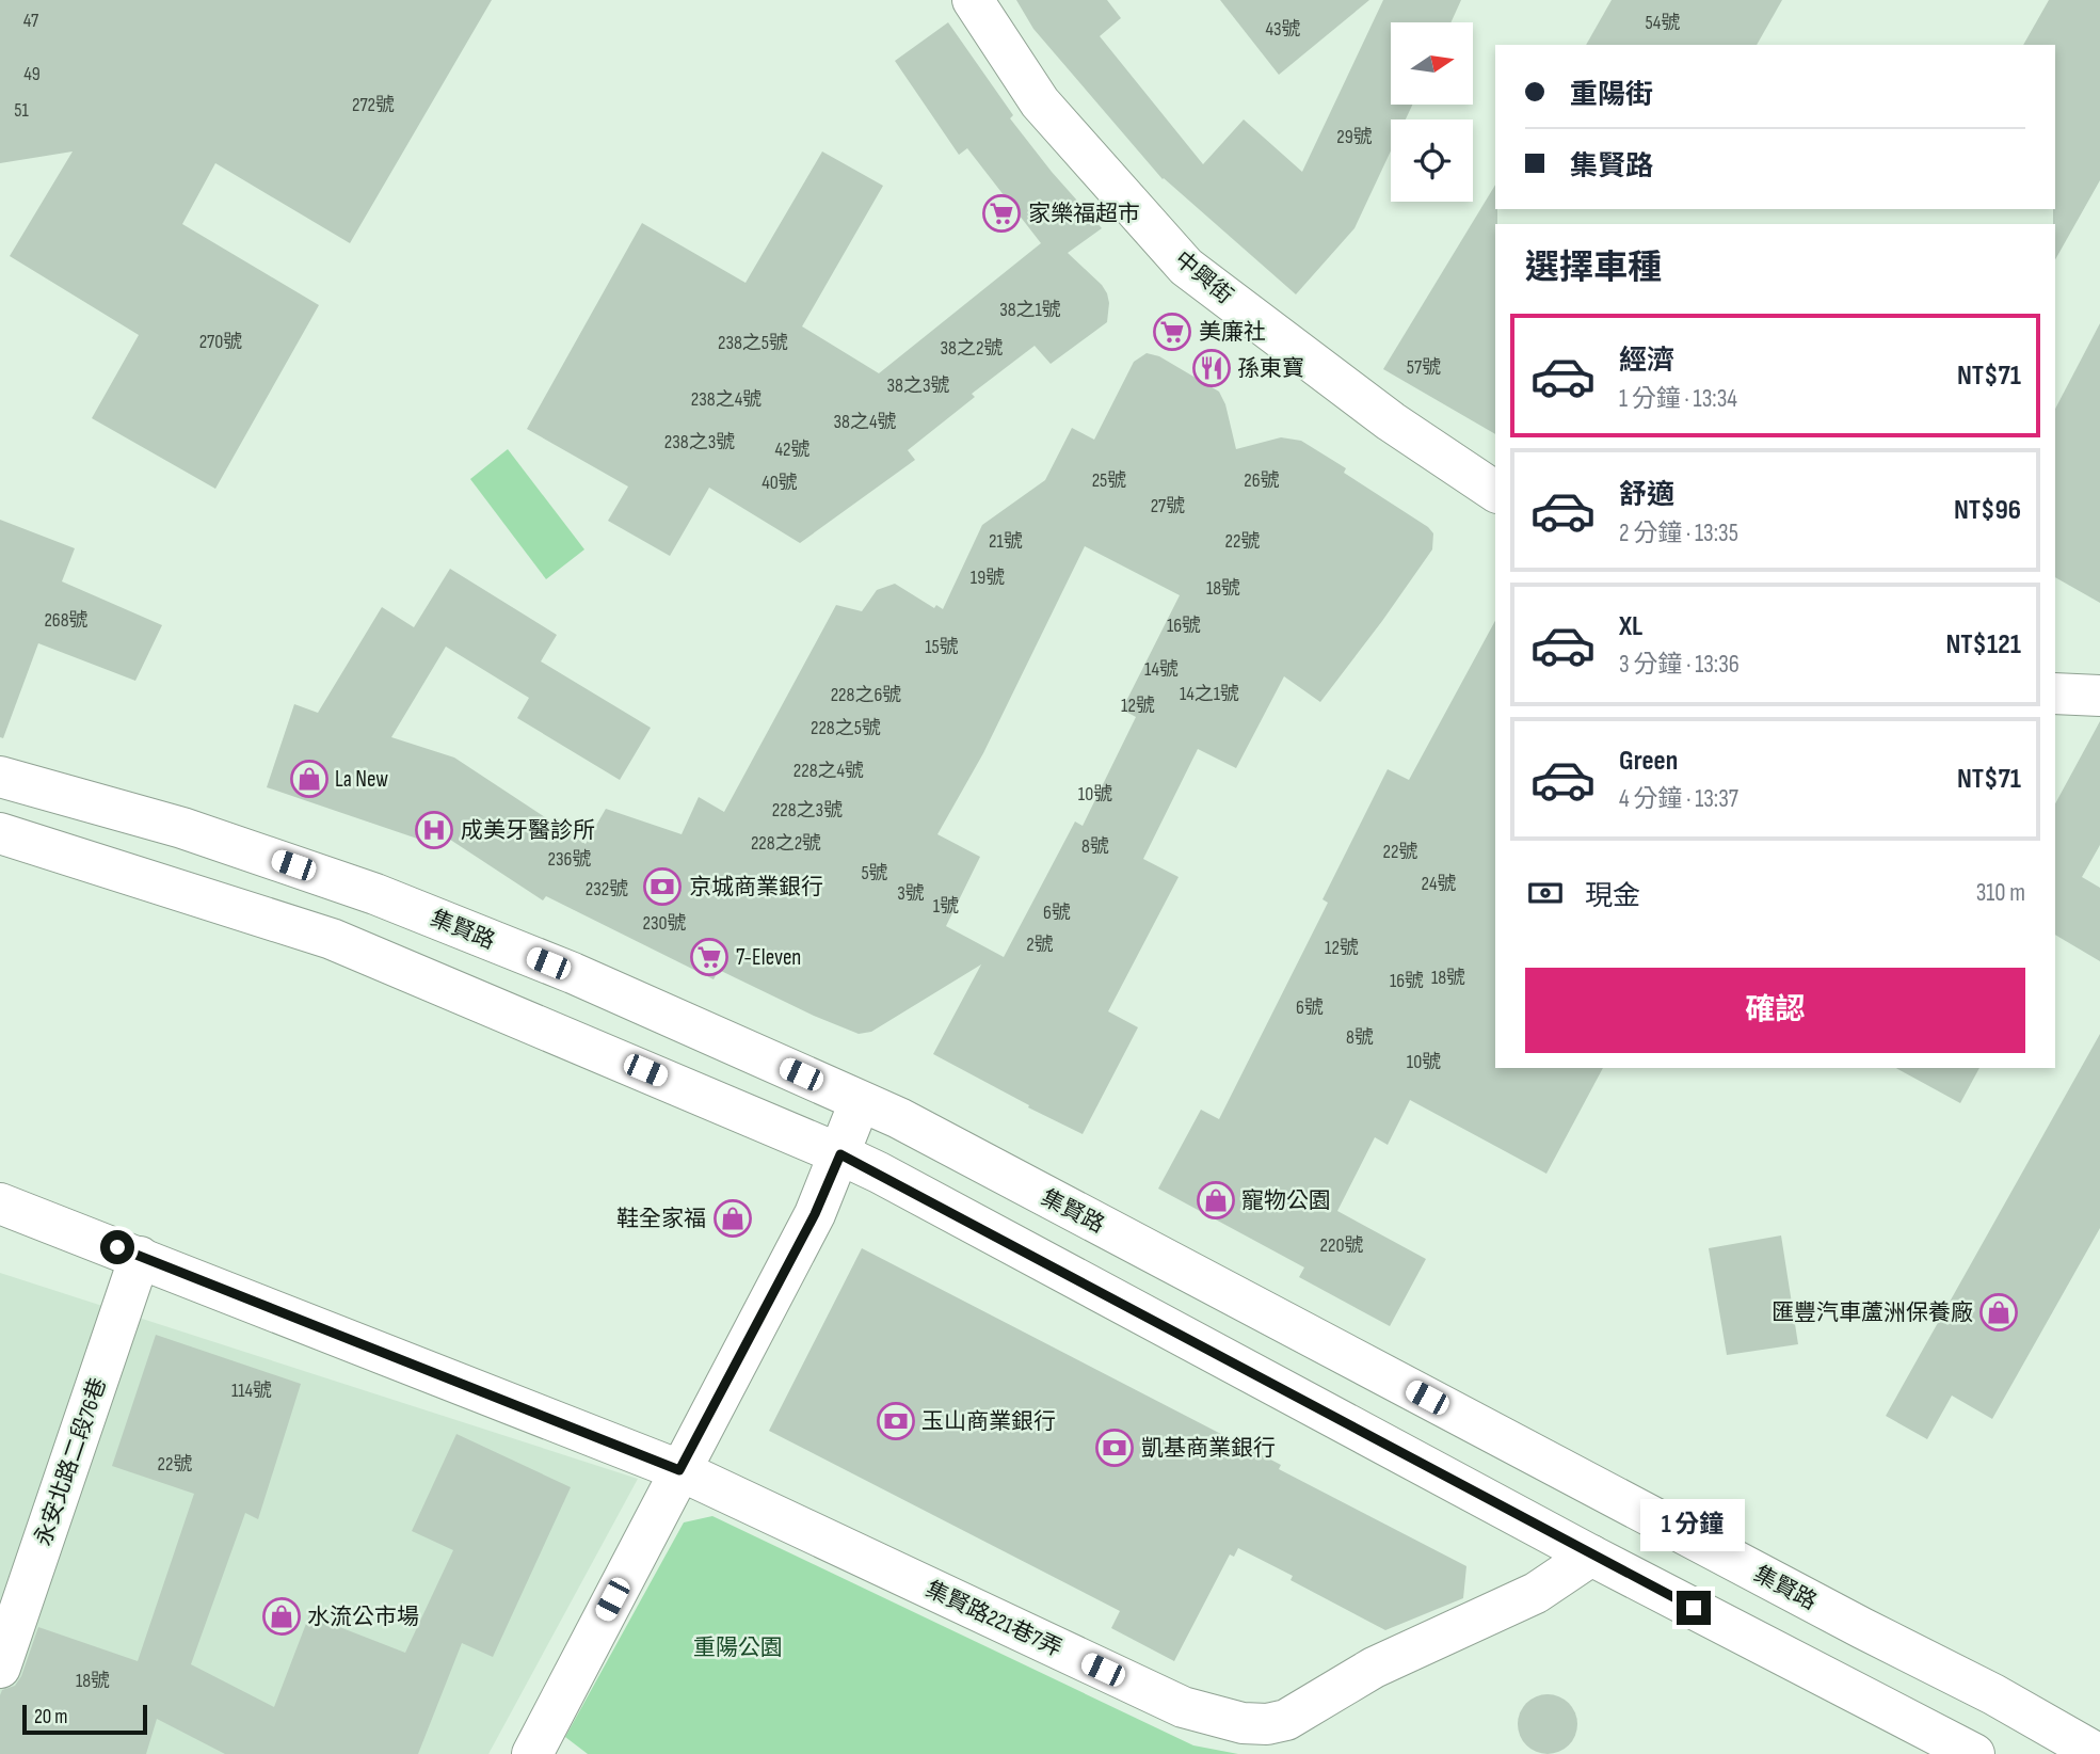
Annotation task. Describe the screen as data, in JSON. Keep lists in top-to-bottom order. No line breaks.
{"streets":{"main road":["中興街","集賢路","永安北路二段76巷","集賢路221巷7弄"]},"crossings":[["永安北路二段76巷","集賢路221巷7弄"]],"parks":["重陽公園"],"places":{"supermarket":["家樂福超市","美廉社","7-Eleven"],"restaurant":["孫東寶"],"shop":["La New","寵物公園","鞋全家福","匯豐汽車蘆洲保養廠","水流公市場"],"hospital":["成美牙醫診所"],"bank":["京城商業銀行","玉山商業銀行","凱基商業銀行"]},"house_numbers":["47","54號","43號","49","272號","51","29號","38之1號","270號","238之5號","38之2號","57號","38之3號","238之4號","38之4號","238之3號","42號","25號","26號","40號","27號","21號","22號","19號","18號","268號","16號","15號","14號","14之1號","228之6號","12號","228之5號","228之4號","10號","228之3號","228之2號","8號","22號","236號","5號","24號","232號","3號","1號","6號","230號","2號","12號","18號","16號","6號","8號","10號","220號","114號","22號","18號"],"scale_bar":"20 m","north":"right","page":{"banner":["重陽街","集賢路"],"heading":"選擇車種","list":[{"name":"經濟","note":"1 分鐘 · 13:34","value":"NT$71"},{"name":"舒適","note":"2 分鐘 · 13:35","value":"NT$96"},{"name":"XL","note":"3 分鐘 · 13:36","value":"NT$121"},{"name":"Green","note":"4 分鐘 · 13:37","value":"NT$71"}],"pay":["現金","310 m"],"buttons":"確認","bubble":"1 分鐘","scale":"20 m"}}
